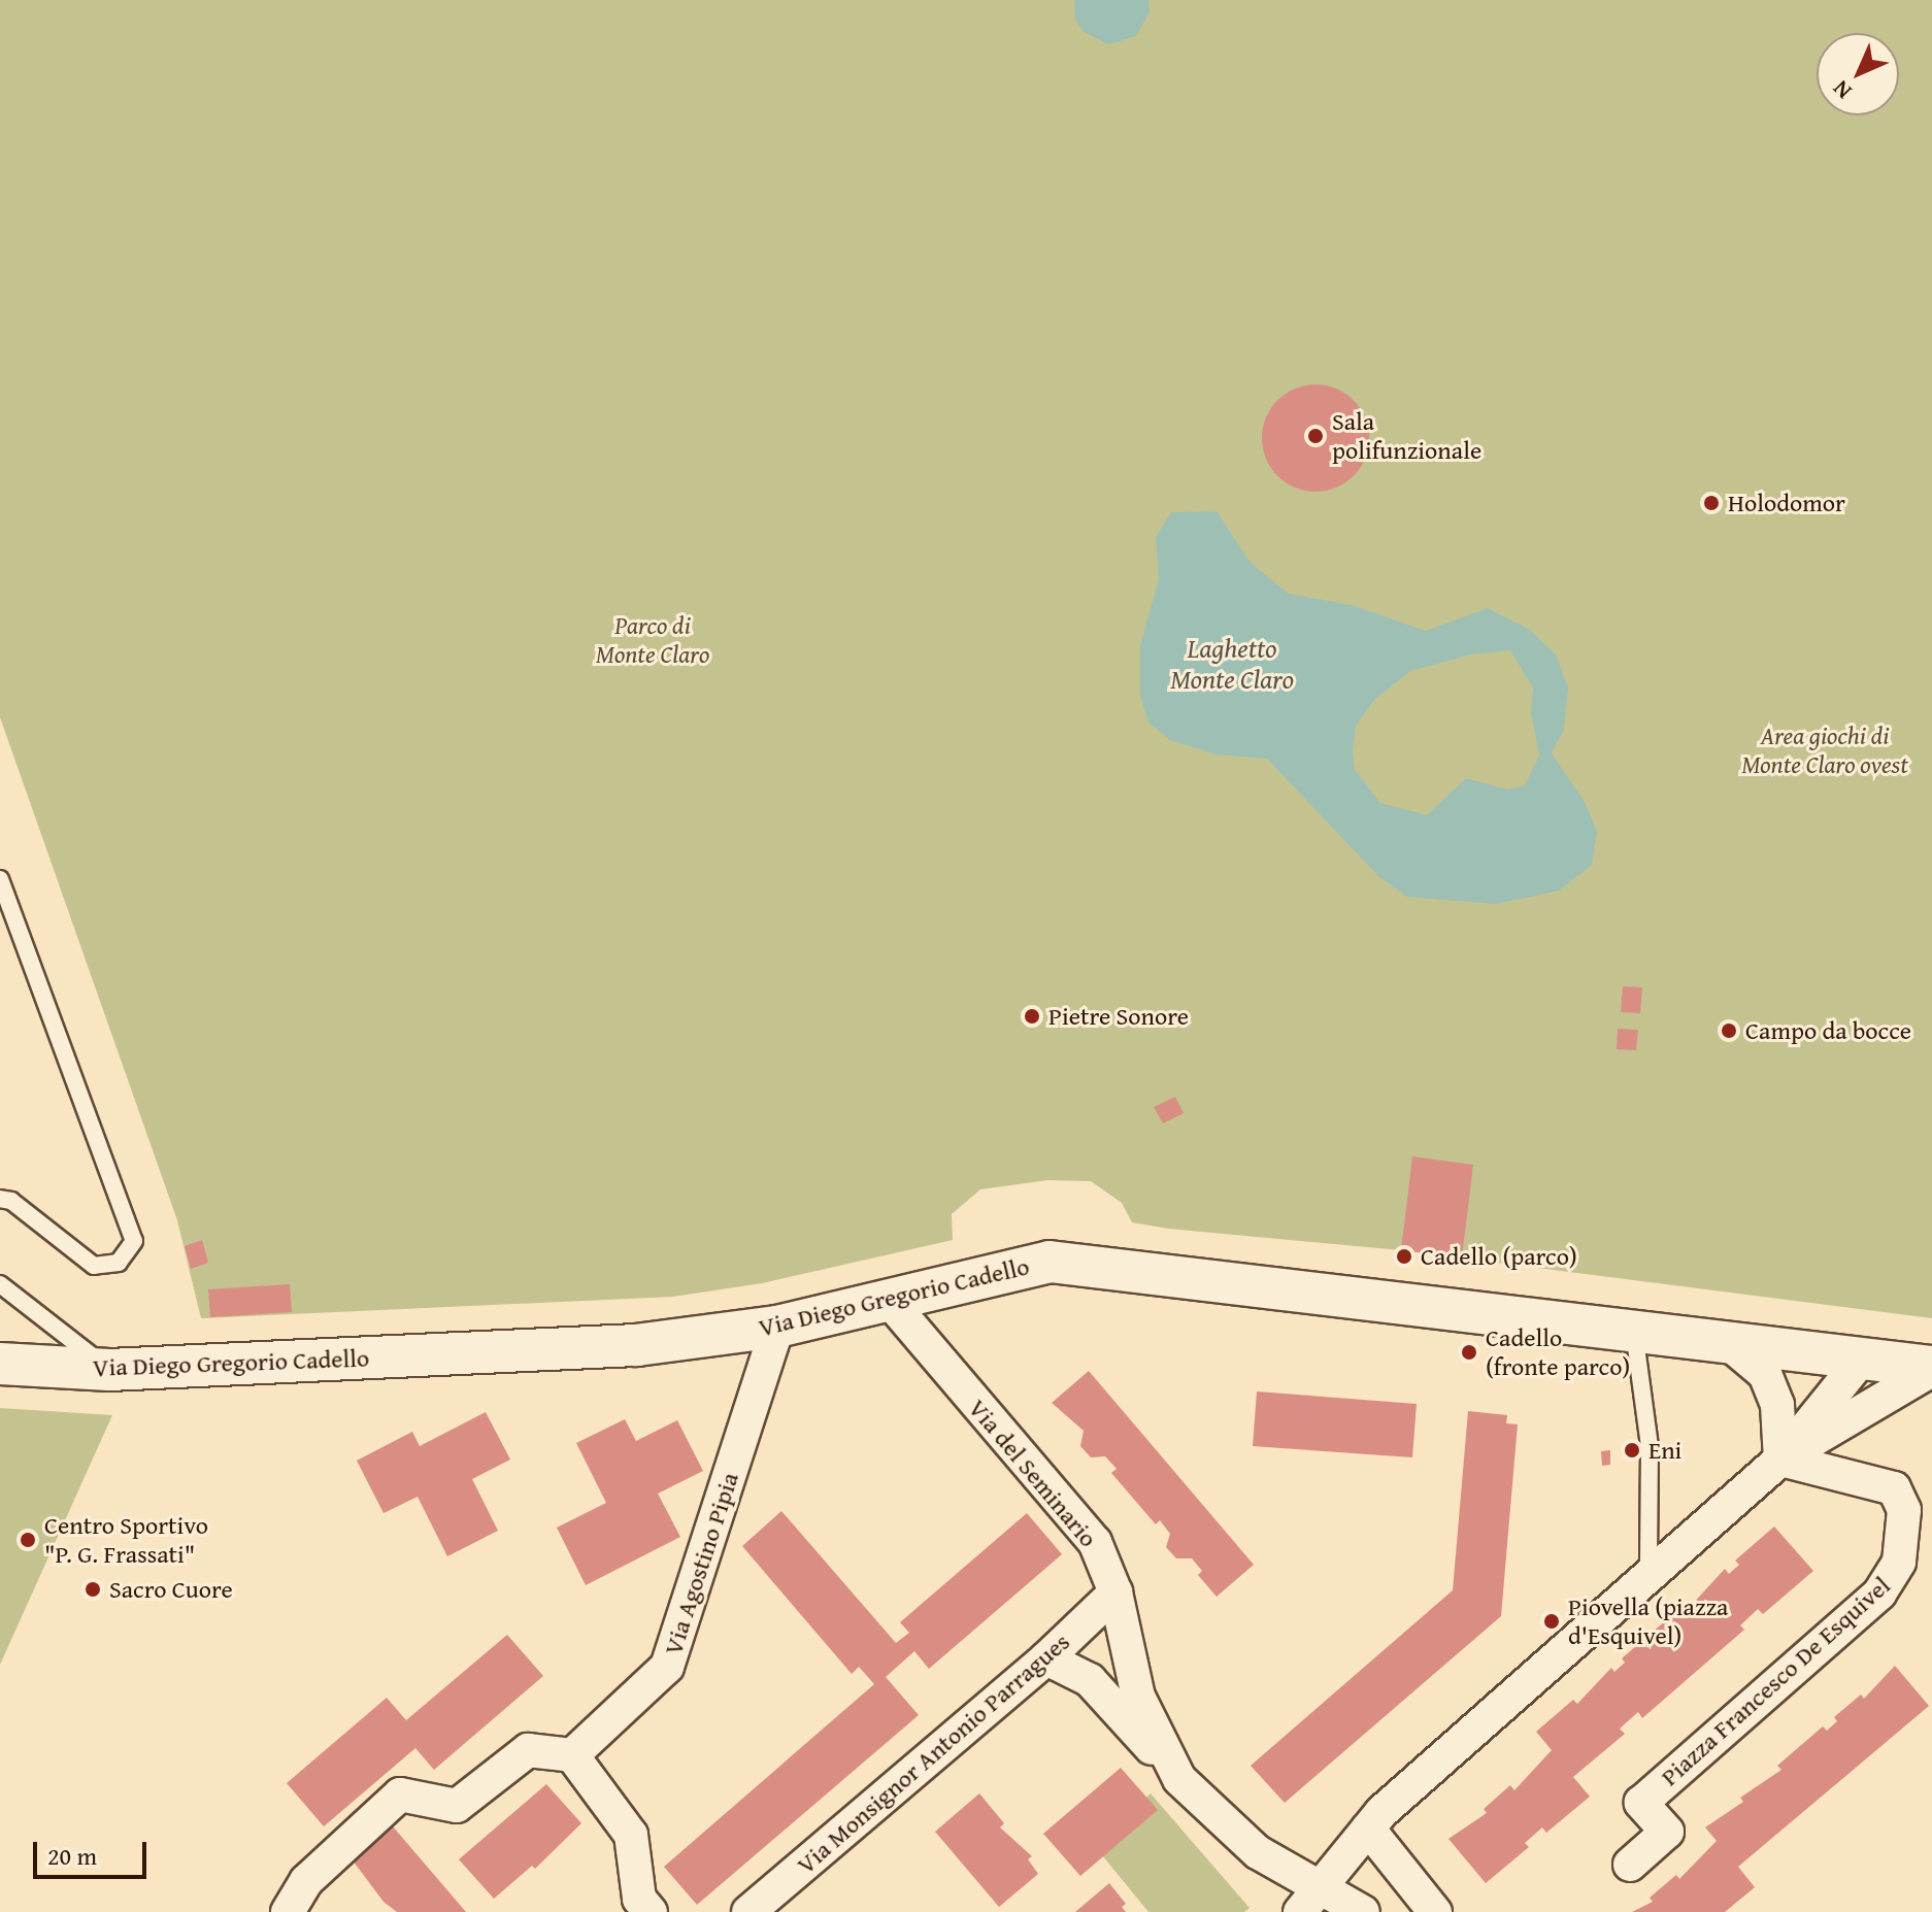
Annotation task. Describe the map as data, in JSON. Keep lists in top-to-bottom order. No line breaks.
{"streets":{"street":["Via Diego Gregorio Cadello","Via del Seminario","Via Agostino Pipia","Piazza Francesco De Esquivel","Via Monsignor Antonio Parragues"]},"crossings":[["Via Diego Gregorio Cadello","Via del Seminario"],["Via Diego Gregorio Cadello","Via Agostino Pipia"],["Via del Seminario","Via Monsignor Antonio Parragues"]],"water":["Laghetto Monte Claro"],"parks":["Parco di Monte Claro","Area giochi di Monte Claro ovest"],"places":["Sala polifunzionale","Holodomor","Pietre Sonore","Campo da bocce","Cadello (parco)","Cadello (fronte parco)","Eni","Centro Sportivo \"P. G. Frassati\"","Sacro Cuore","Piovella (piazza d'Esquivel)"],"scale_bar":"20 m","north":"bottom left"}
